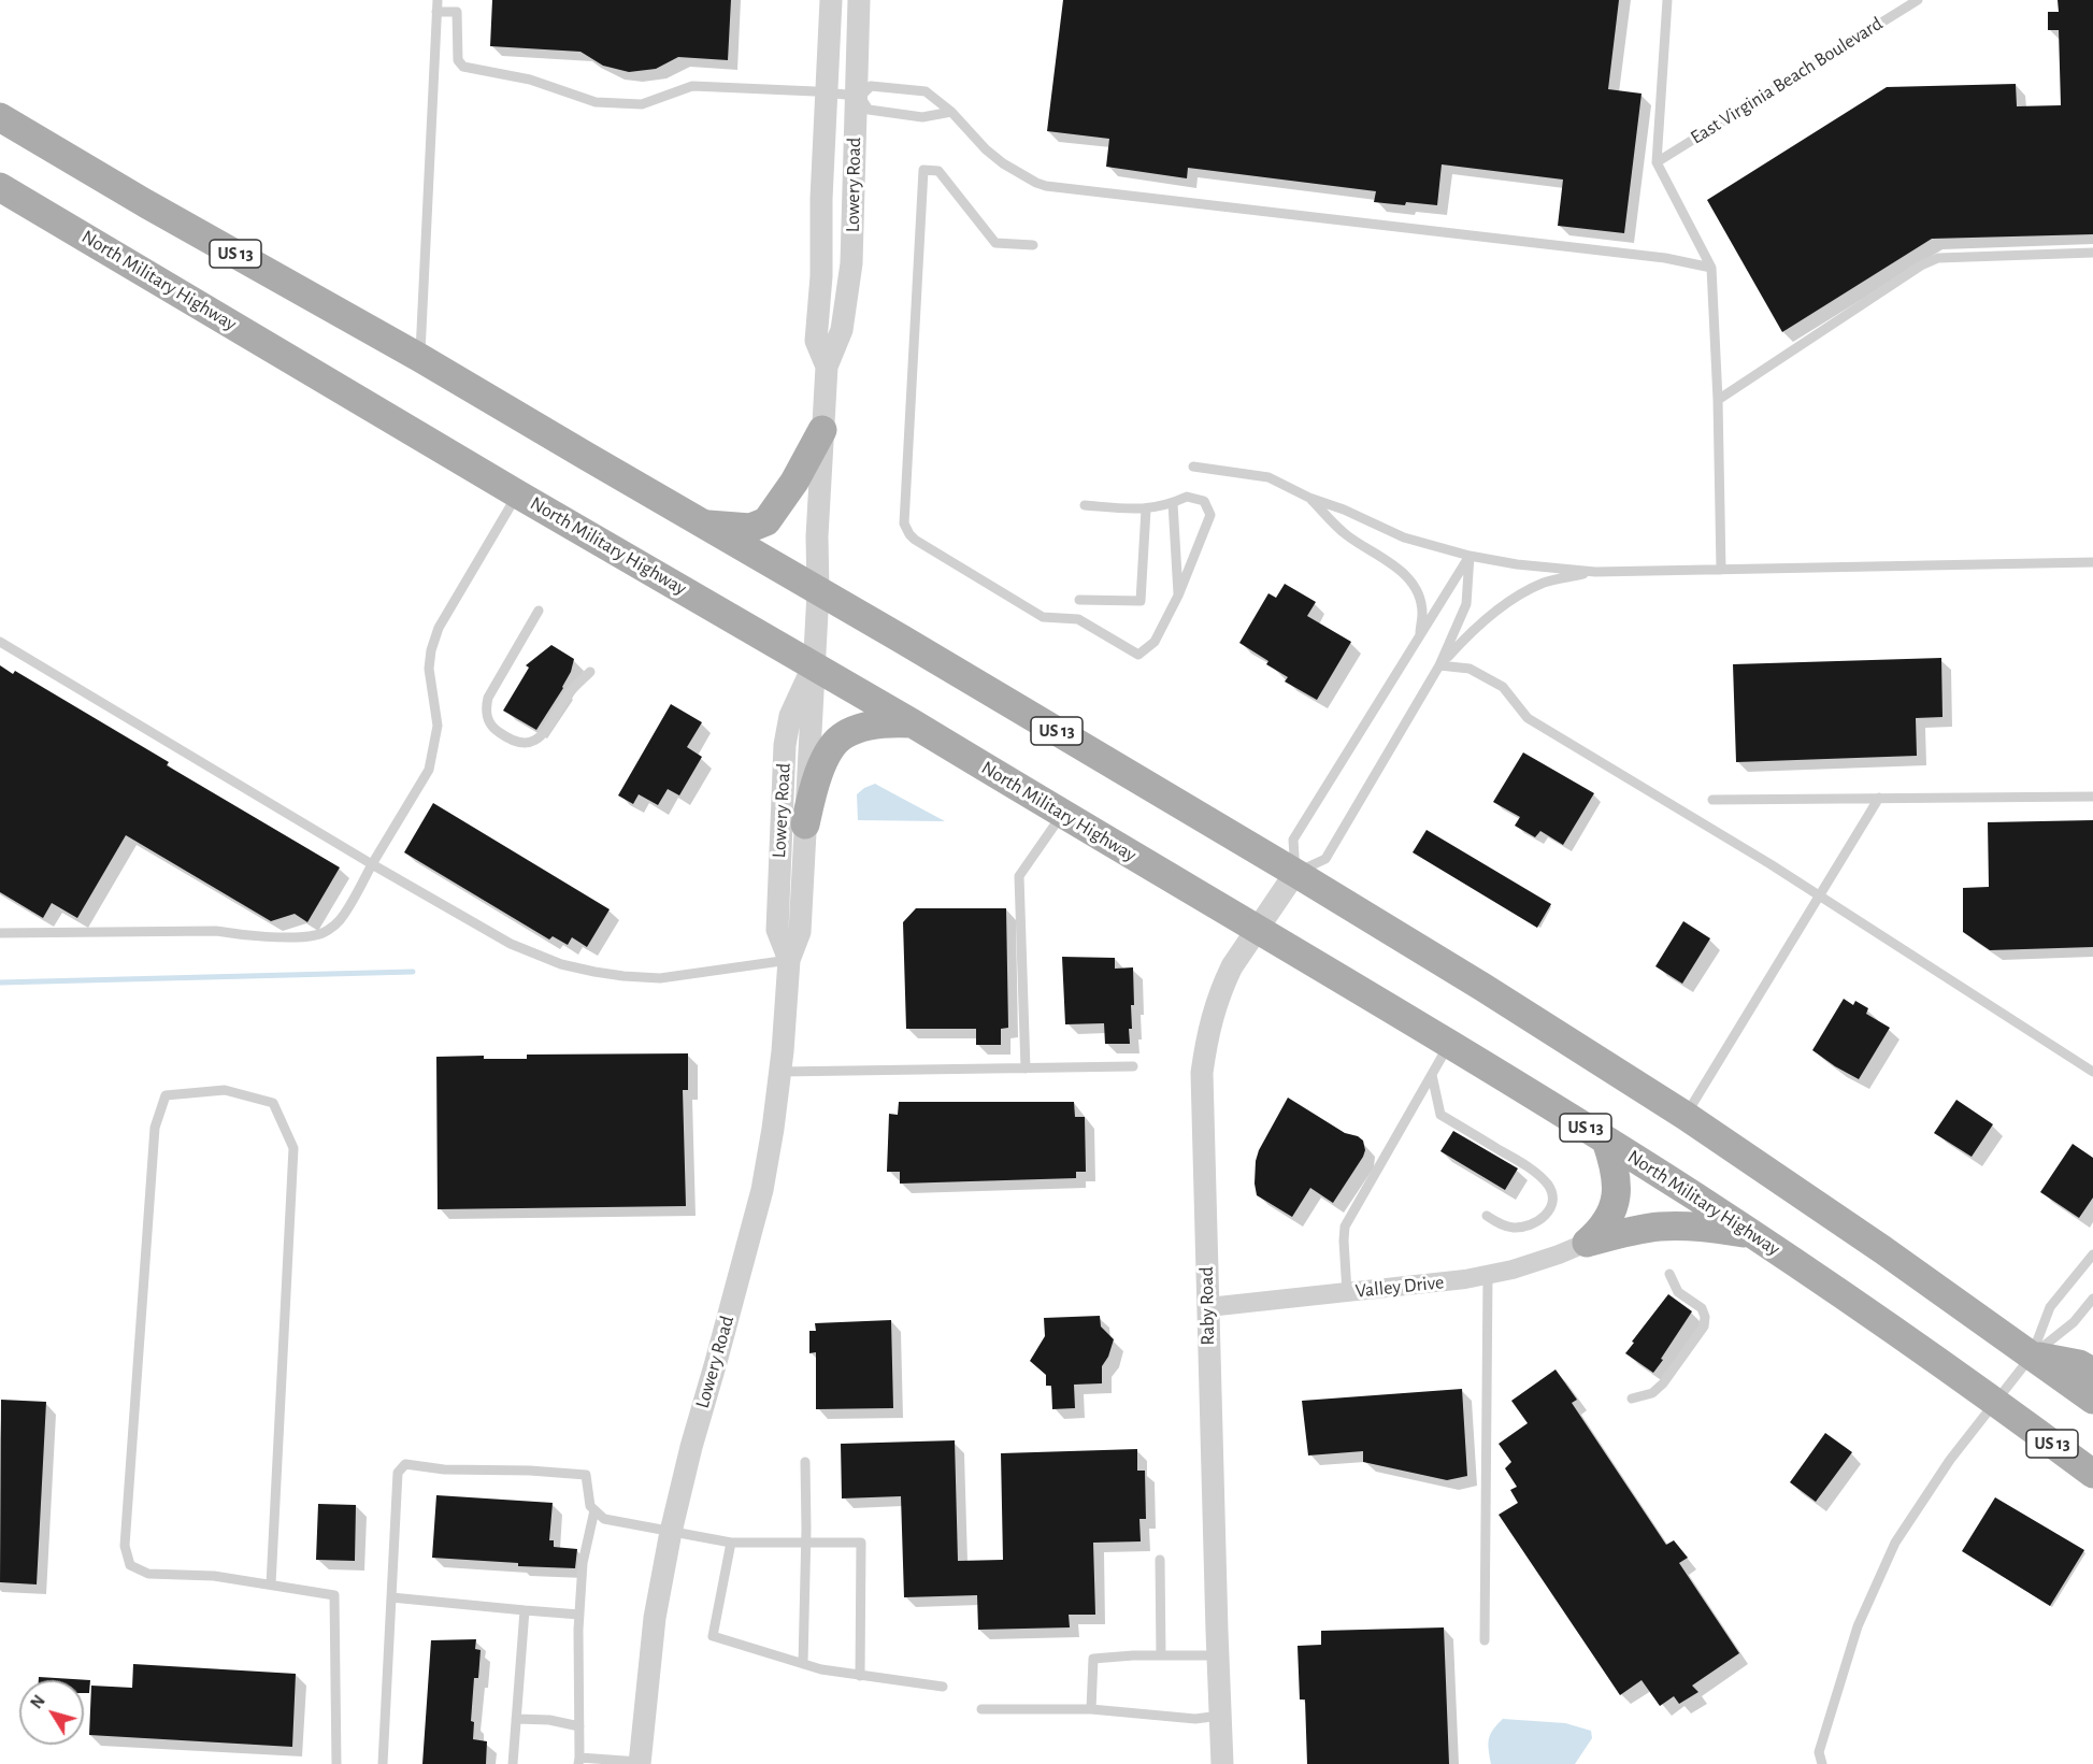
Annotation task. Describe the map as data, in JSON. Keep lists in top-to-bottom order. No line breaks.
{"streets":{"main road":["US 13","North Military Highway"],"street":["Lowery Road","Valley Drive","Raby Road"],"lane":["East Virginia Beach Boulevard"]},"crossings":[["Lowery Road","US 13"],["Lowery Road","North Military Highway"],["US 13","Raby Road"],["North Military Highway","Raby Road"],["Valley Drive","Raby Road"]],"north":"top left"}
